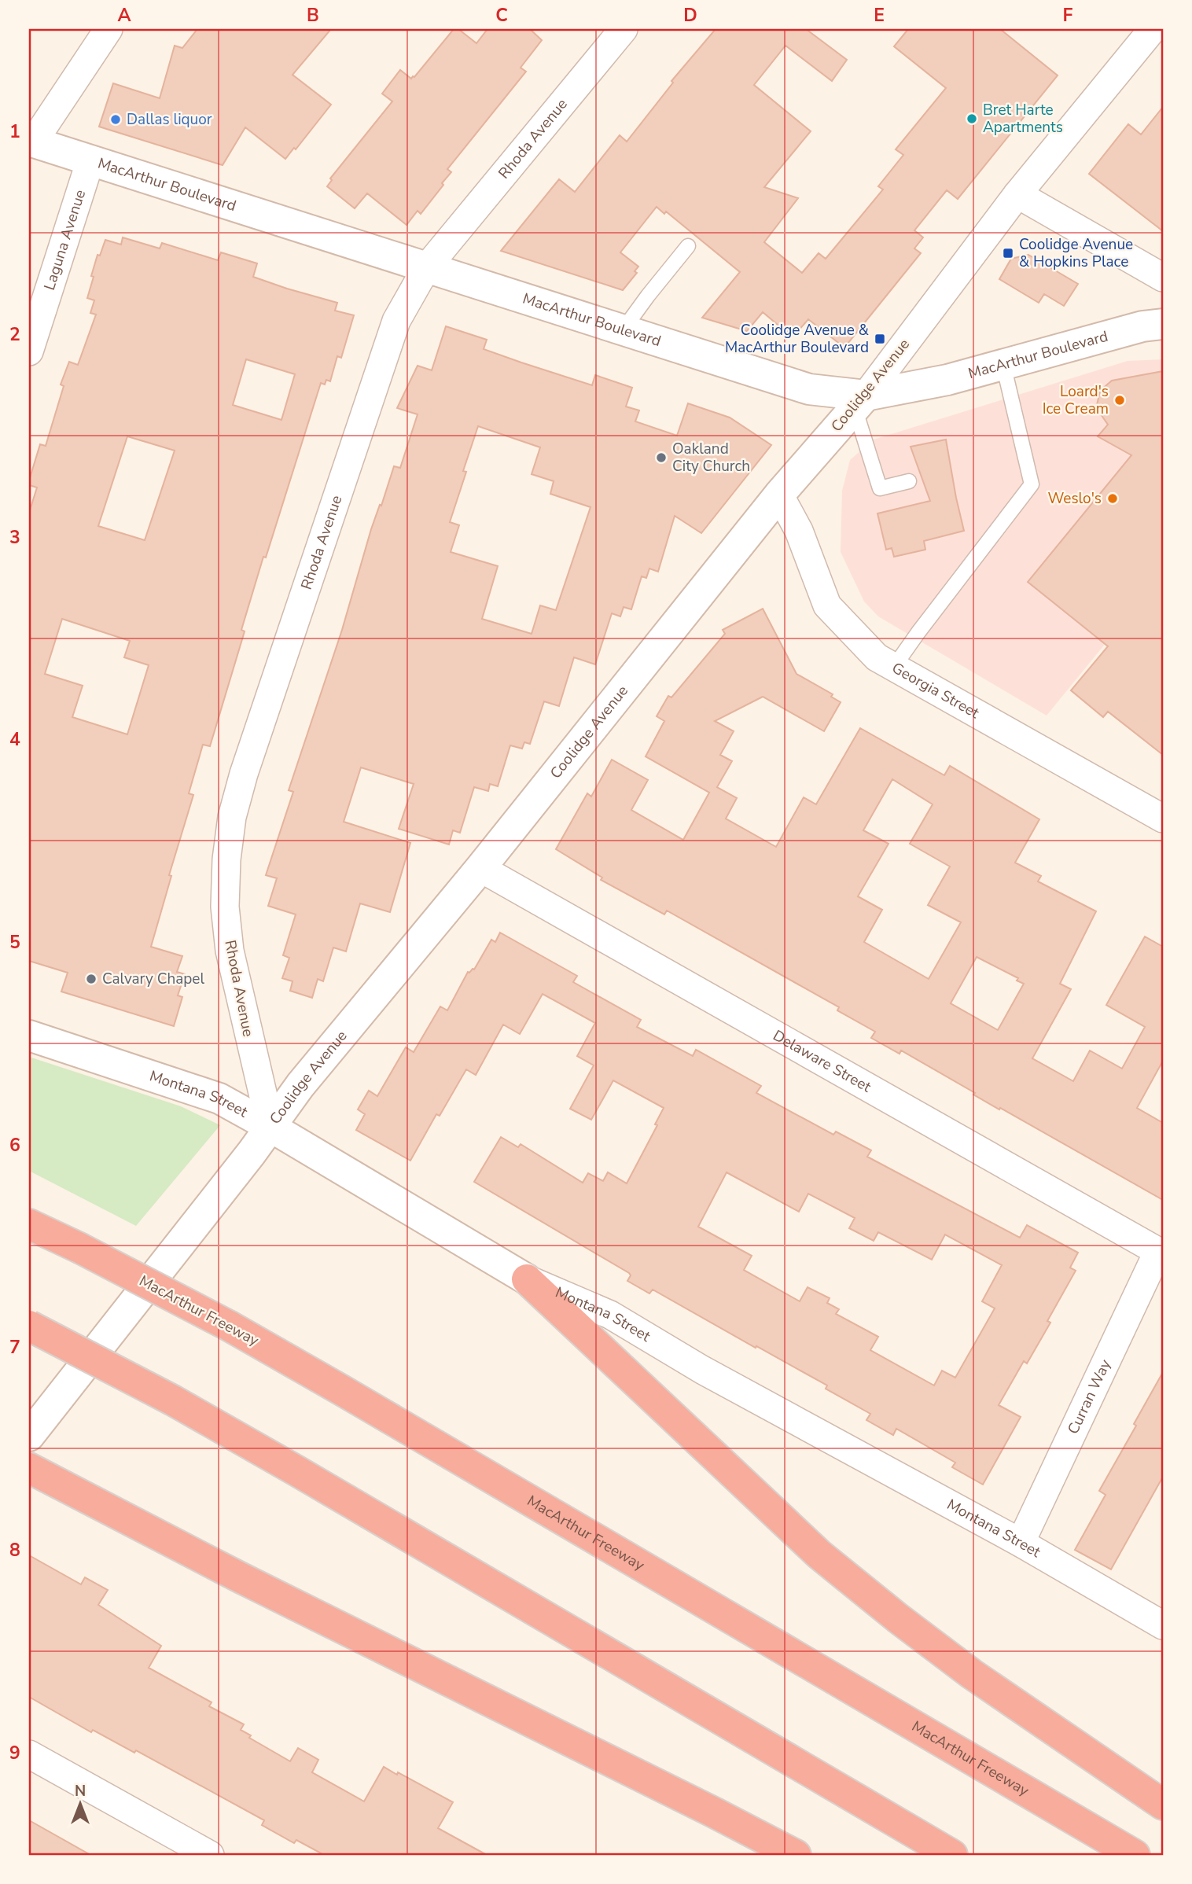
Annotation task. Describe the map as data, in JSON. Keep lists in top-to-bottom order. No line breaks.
{"streets":{"highway":["MacArthur Freeway"],"street":["Rhoda Avenue","MacArthur Boulevard","Laguna Avenue","Coolidge Avenue","Georgia Street","Delaware Street","Montana Street","Curran Way"]},"crossings":[["Rhoda Avenue","MacArthur Boulevard"],["Rhoda Avenue","Coolidge Avenue"],["Rhoda Avenue","Montana Street"],["MacArthur Boulevard","Laguna Avenue"],["MacArthur Boulevard","Coolidge Avenue"],["Coolidge Avenue","Georgia Street"],["Coolidge Avenue","Delaware Street"],["Coolidge Avenue","Montana Street"],["Delaware Street","Curran Way"],["Montana Street","Curran Way"]],"places":{"other":["Bret Harte Apartments","Dallas liquor","Loard's Ice Cream","Oakland City Church","Weslo's","Calvary Chapel"],"transit":["Coolidge Avenue & Hopkins Place","Coolidge Avenue & MacArthur Boulevard"]},"north":"top","grid":{"columns":["A","B","C","D","E","F"],"rows":["1","2","3","4","5","6","7","8","9"]}}
